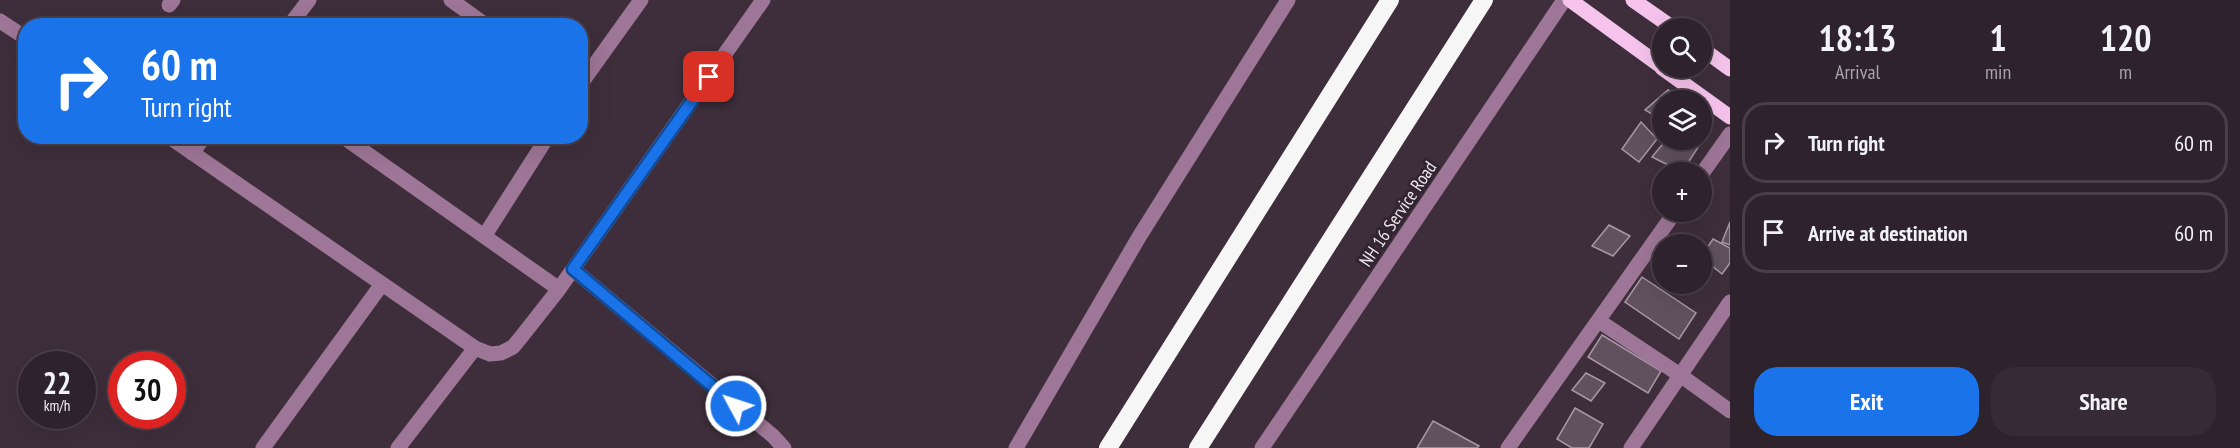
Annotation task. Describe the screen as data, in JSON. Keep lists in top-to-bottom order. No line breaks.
{"streets":{"street":["NH 16 Service Road"]},"page":{"eta":["18:13","Arrival","1","min","120","m"],"map_buttons":["+","−"],"turn":["60 m","Turn right"],"list":[{"name":"Turn right","value":"60 m"},{"name":"Arrive at destination","value":"60 m"}],"speed":"22 km/h","limit":"30","buttons":["Exit","Share"]}}
